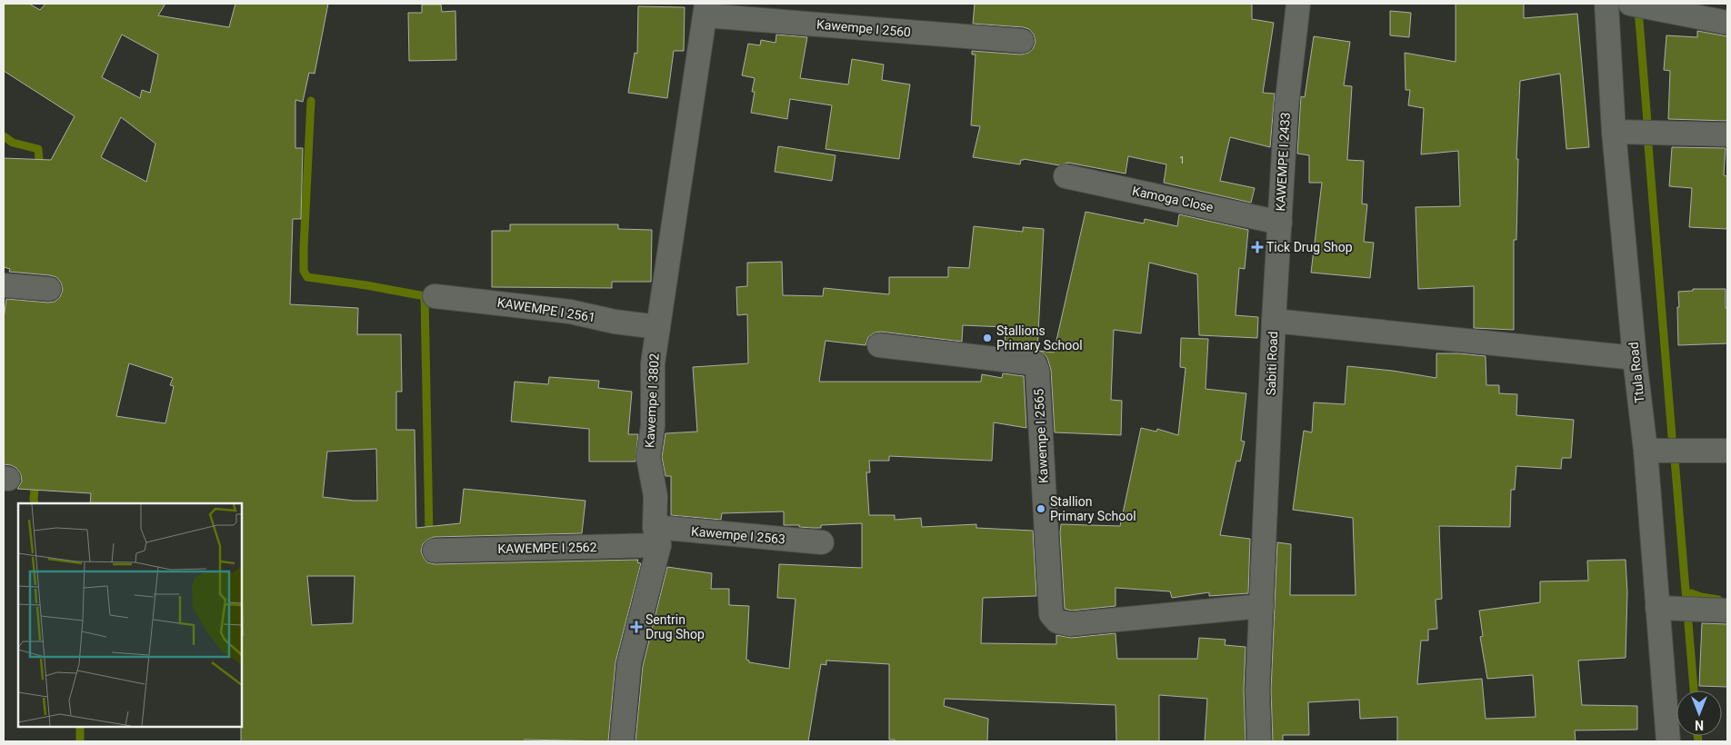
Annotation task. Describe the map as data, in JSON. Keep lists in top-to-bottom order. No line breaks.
{"streets":{"street":["Kawempe I 2560","KAWEMPE I 2433","Kamoga Close","KAWEMPE I 2561","Sabiti Road","Ttula Road","Kawempe I 3802","Kawempe I 2565","Kawempe I 2563","KAWEMPE I 2562"]},"crossings":[["Kawempe I 2560","Kawempe I 3802"],["KAWEMPE I 2433","Kamoga Close"],["KAWEMPE I 2433","Sabiti Road"],["KAWEMPE I 2561","Kawempe I 3802"],["Sabiti Road","Ttula Road"],["Sabiti Road","Kawempe I 2565"],["Kawempe I 3802","Kawempe I 2563"],["Kawempe I 3802","KAWEMPE I 2562"],["Kawempe I 2563","KAWEMPE I 2562"]],"places":{"health":["Tick Drug Shop","Sentrin Drug Shop"],"other":["Stallions Primary School","Stallion Primary School"]},"house_numbers":["1"],"north":"bottom"}
